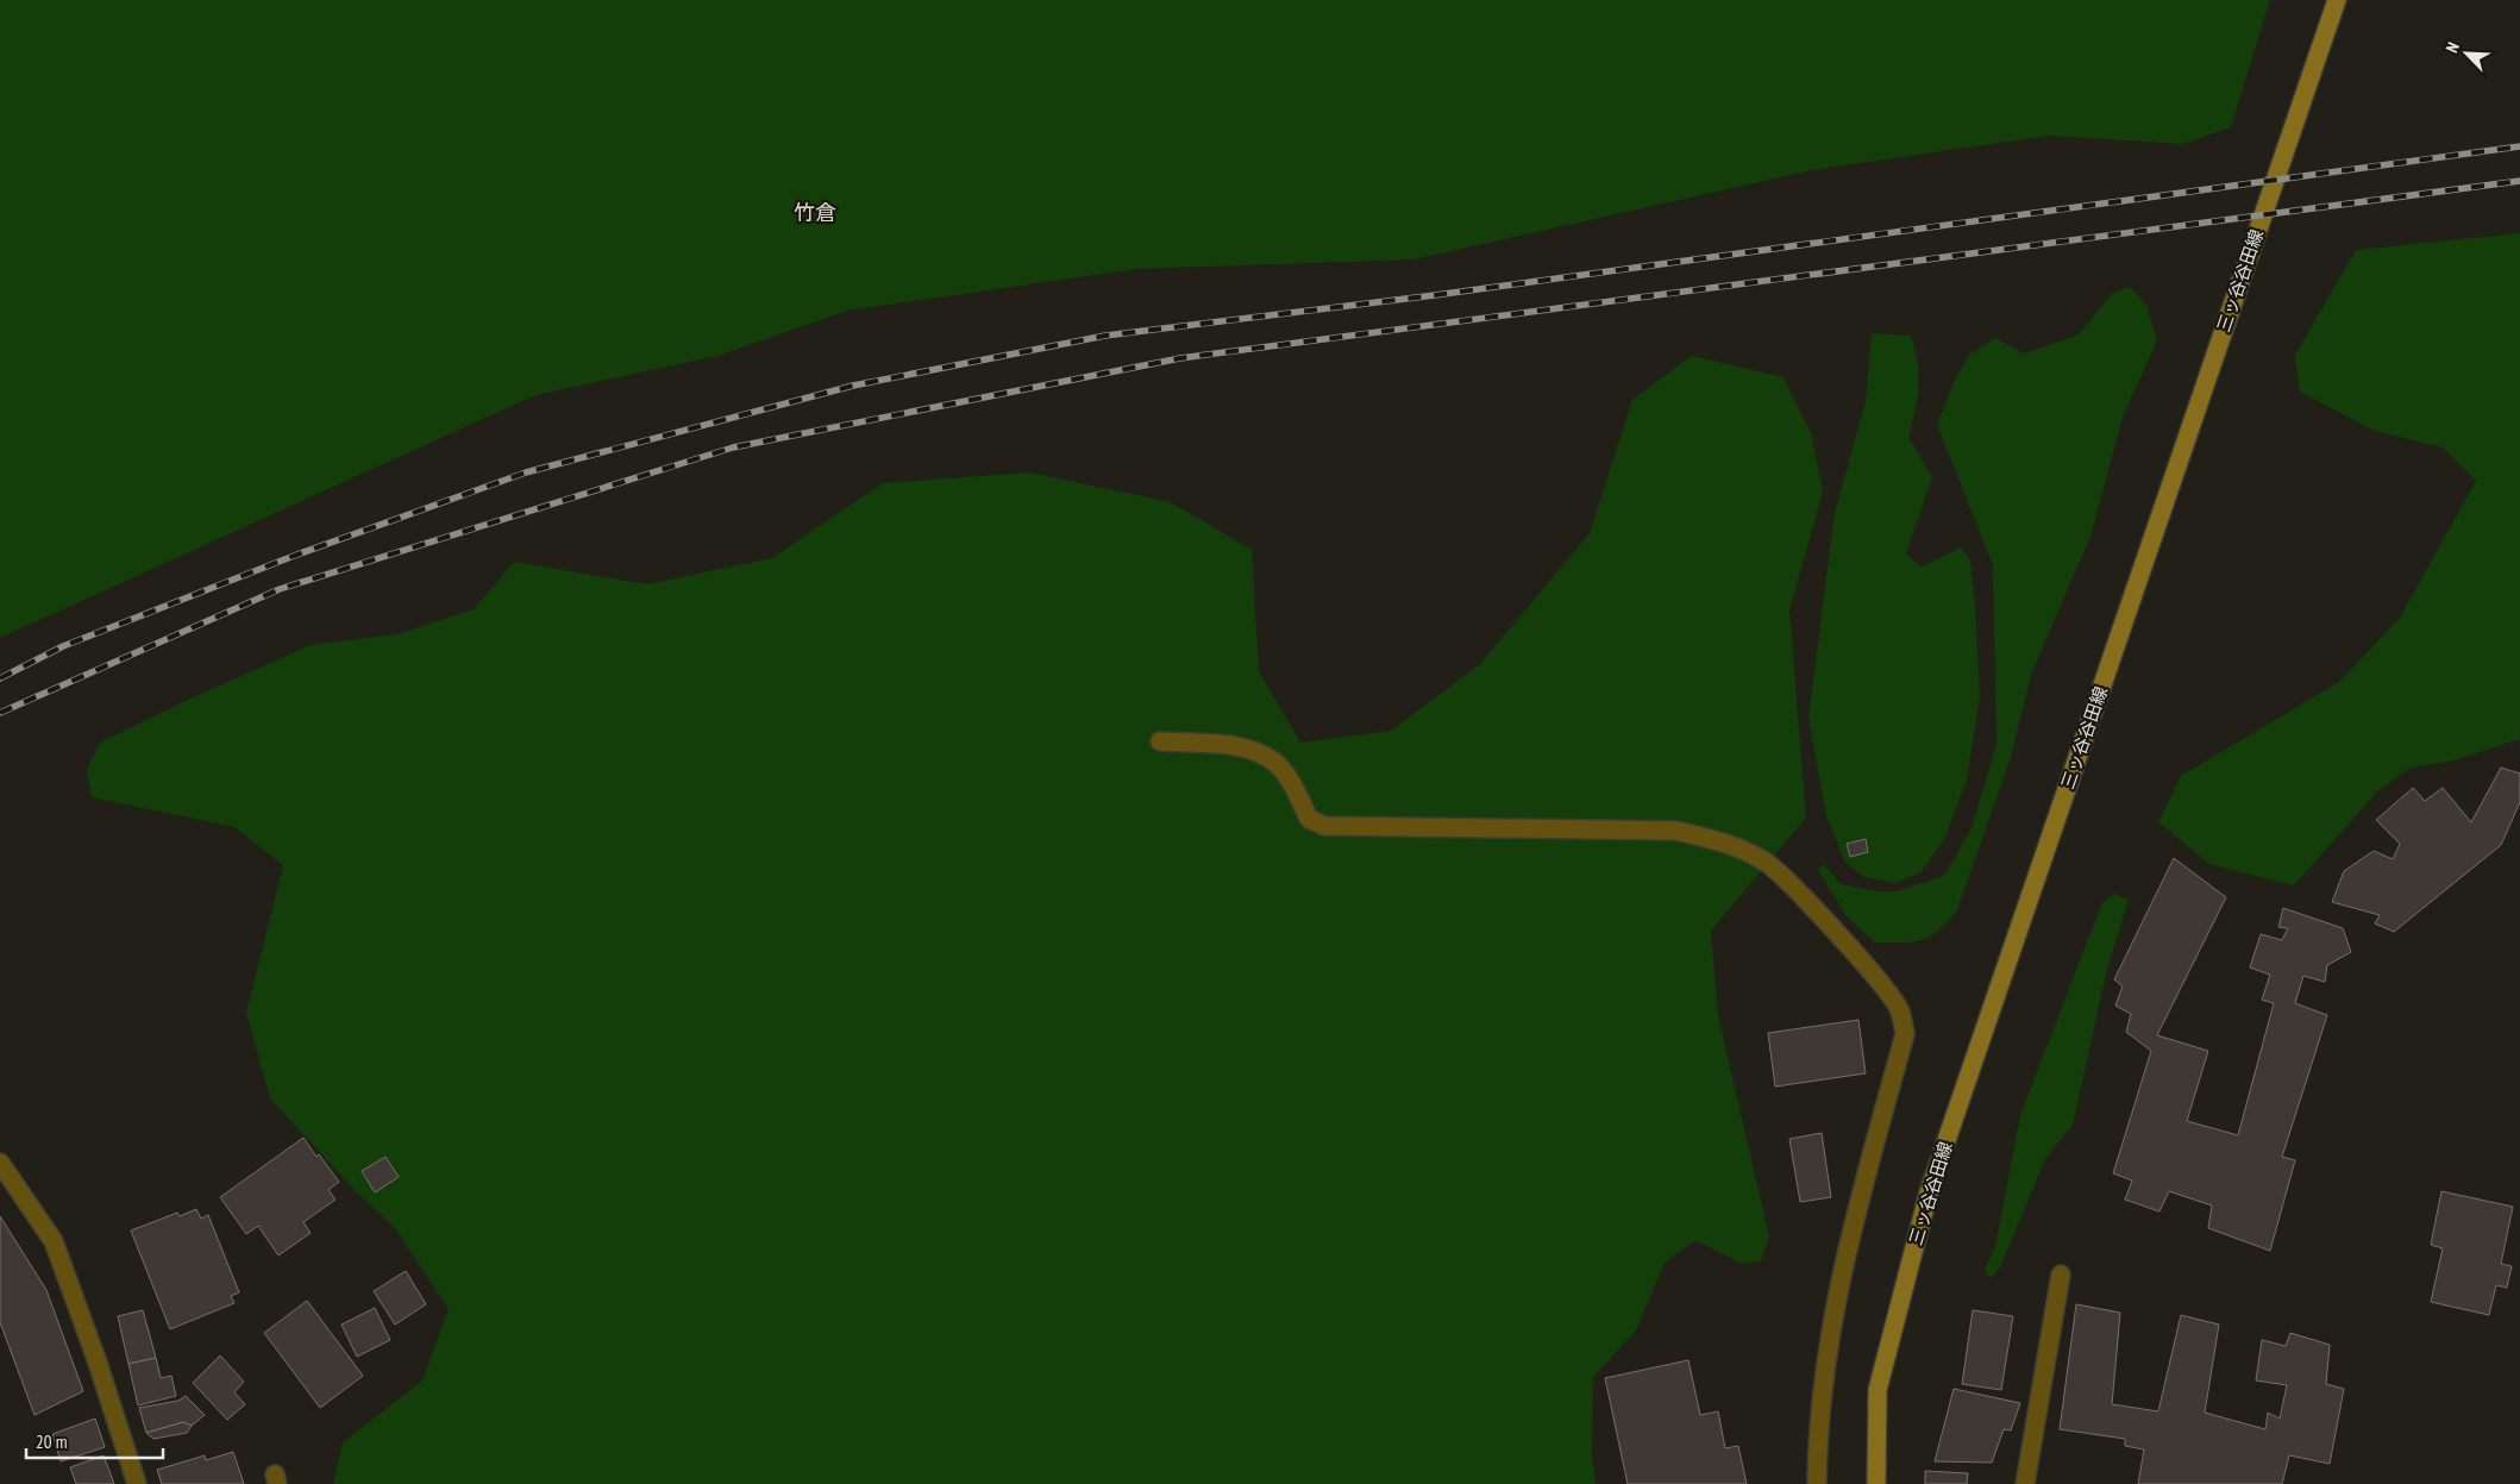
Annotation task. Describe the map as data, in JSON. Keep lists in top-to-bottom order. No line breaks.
{"streets":{"main road":["三ッ谷谷田線"]},"districts":["竹倉"],"scale_bar":"20 m","north":"top left"}
